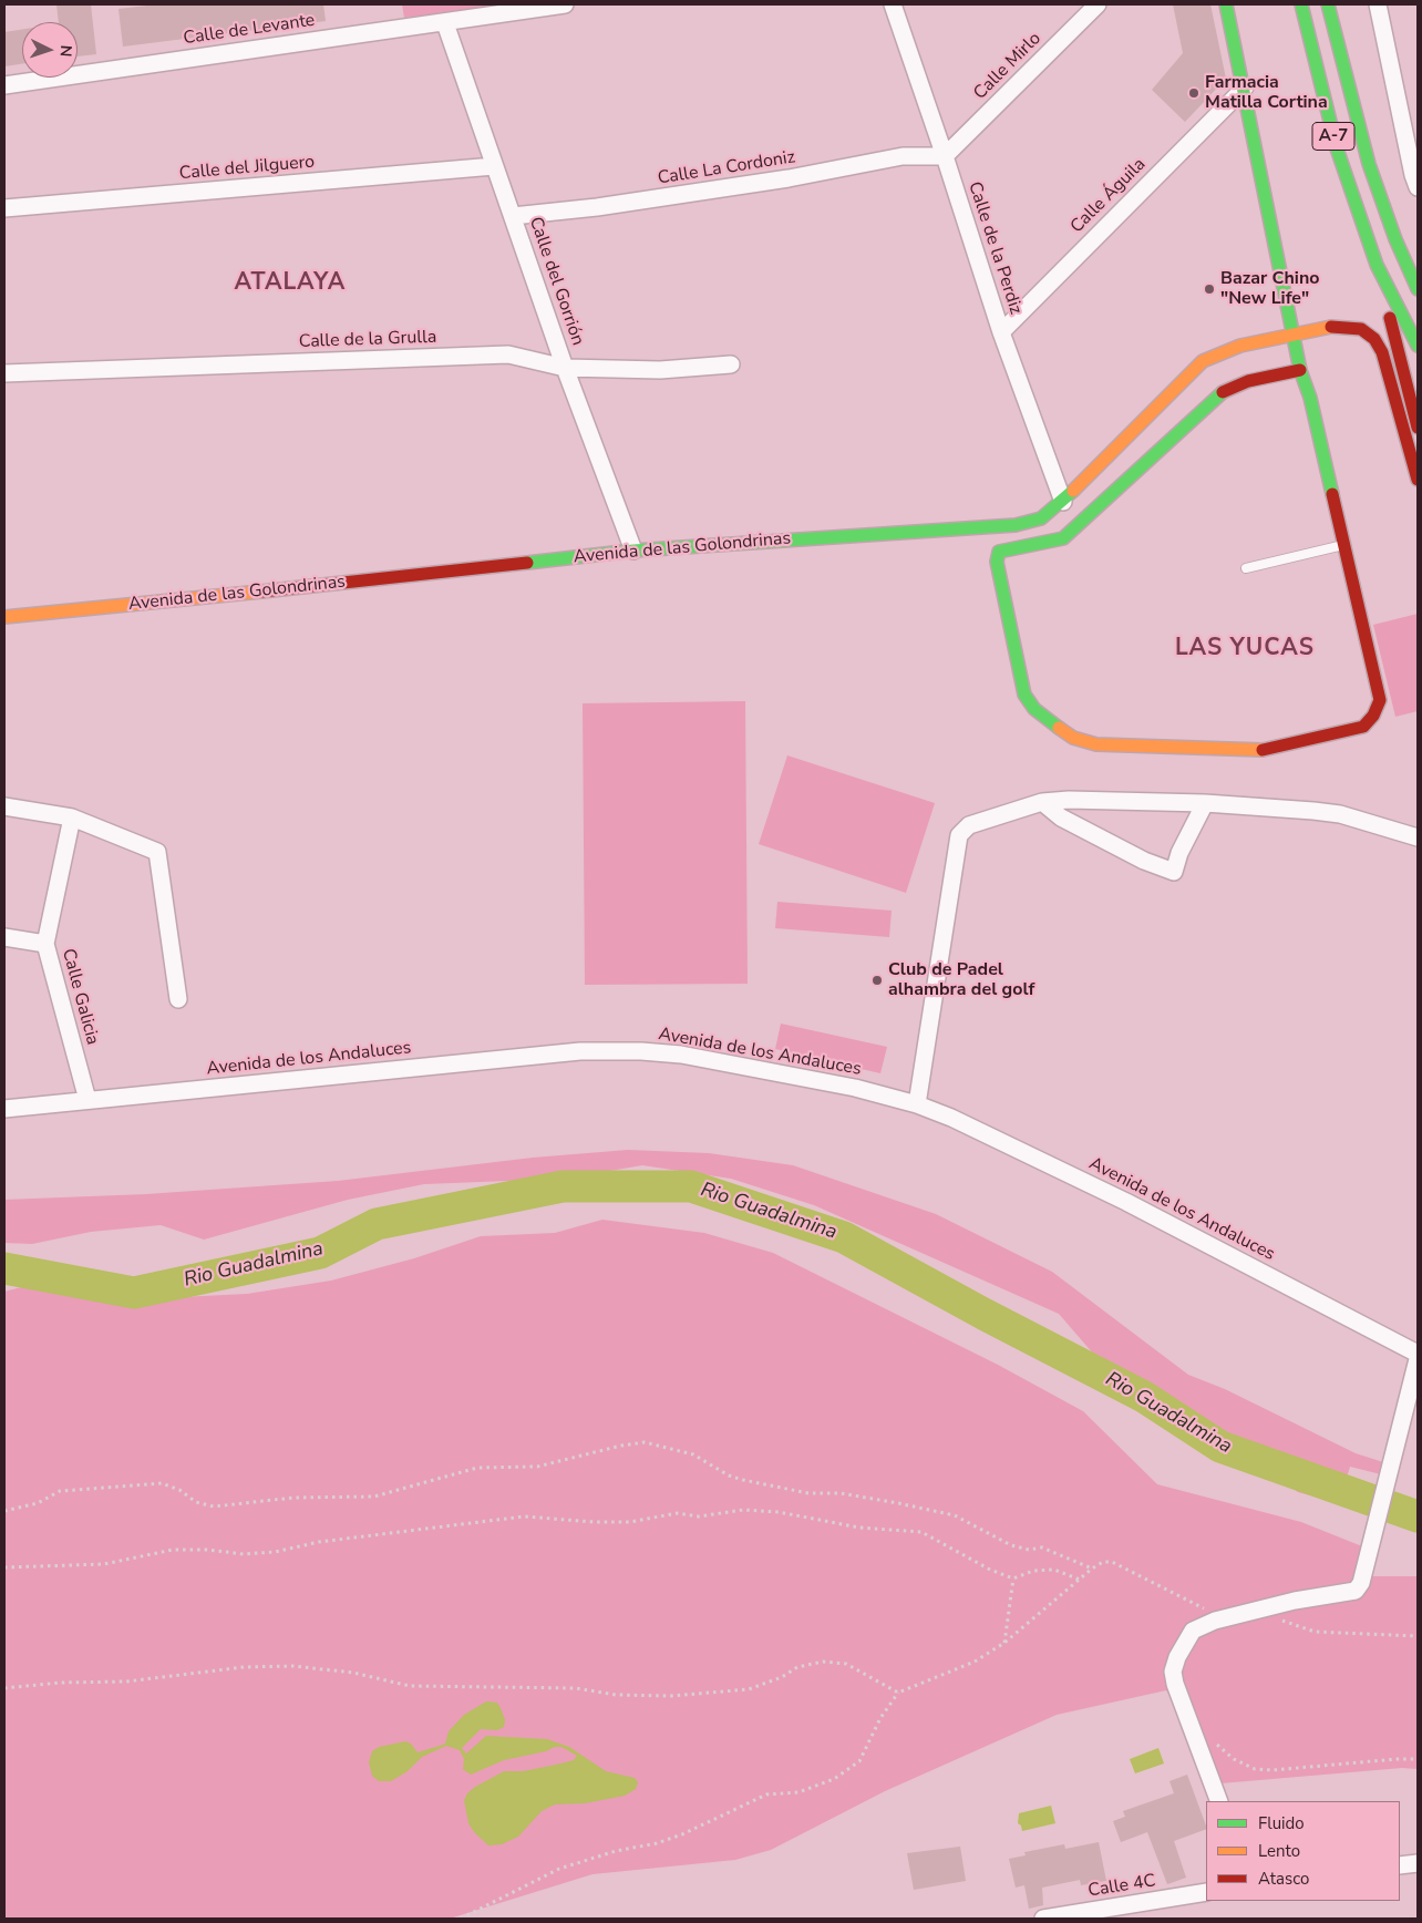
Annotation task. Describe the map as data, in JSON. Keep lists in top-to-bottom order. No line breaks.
{"streets":{"main road":["A-7","Avenida de las Golondrinas"],"street":["Calle de Levante","Calle Mirlo","Calle del Jilguero","Calle La Cordoniz","Calle Águila","Calle de la Perdiz","Calle del Gorrión","Calle de la Grulla","Calle Galicia","Avenida de los Andaluces","Calle 4C"]},"crossings":[["Calle de Levante","Calle del Gorrión"],["Calle Mirlo","Calle La Cordoniz"],["Calle Mirlo","Calle de la Perdiz"],["Calle del Jilguero","Calle del Gorrión"],["Calle La Cordoniz","Calle de la Perdiz"],["Calle La Cordoniz","Calle del Gorrión"],["Calle Águila","Calle de la Perdiz"],["Calle de la Perdiz","Avenida de las Golondrinas"],["Calle del Gorrión","Calle de la Grulla"],["Calle del Gorrión","Avenida de las Golondrinas"],["Calle Galicia","Avenida de los Andaluces"]],"districts":["ATALAYA","LAS YUCAS"],"water":["Rio Guadalmina"],"places":["Farmacia Matilla Cortina","Bazar Chino \"New Life\"","Club de Padel alhambra del golf"],"legend":["Fluido","Lento","Atasco"],"north":"right"}
